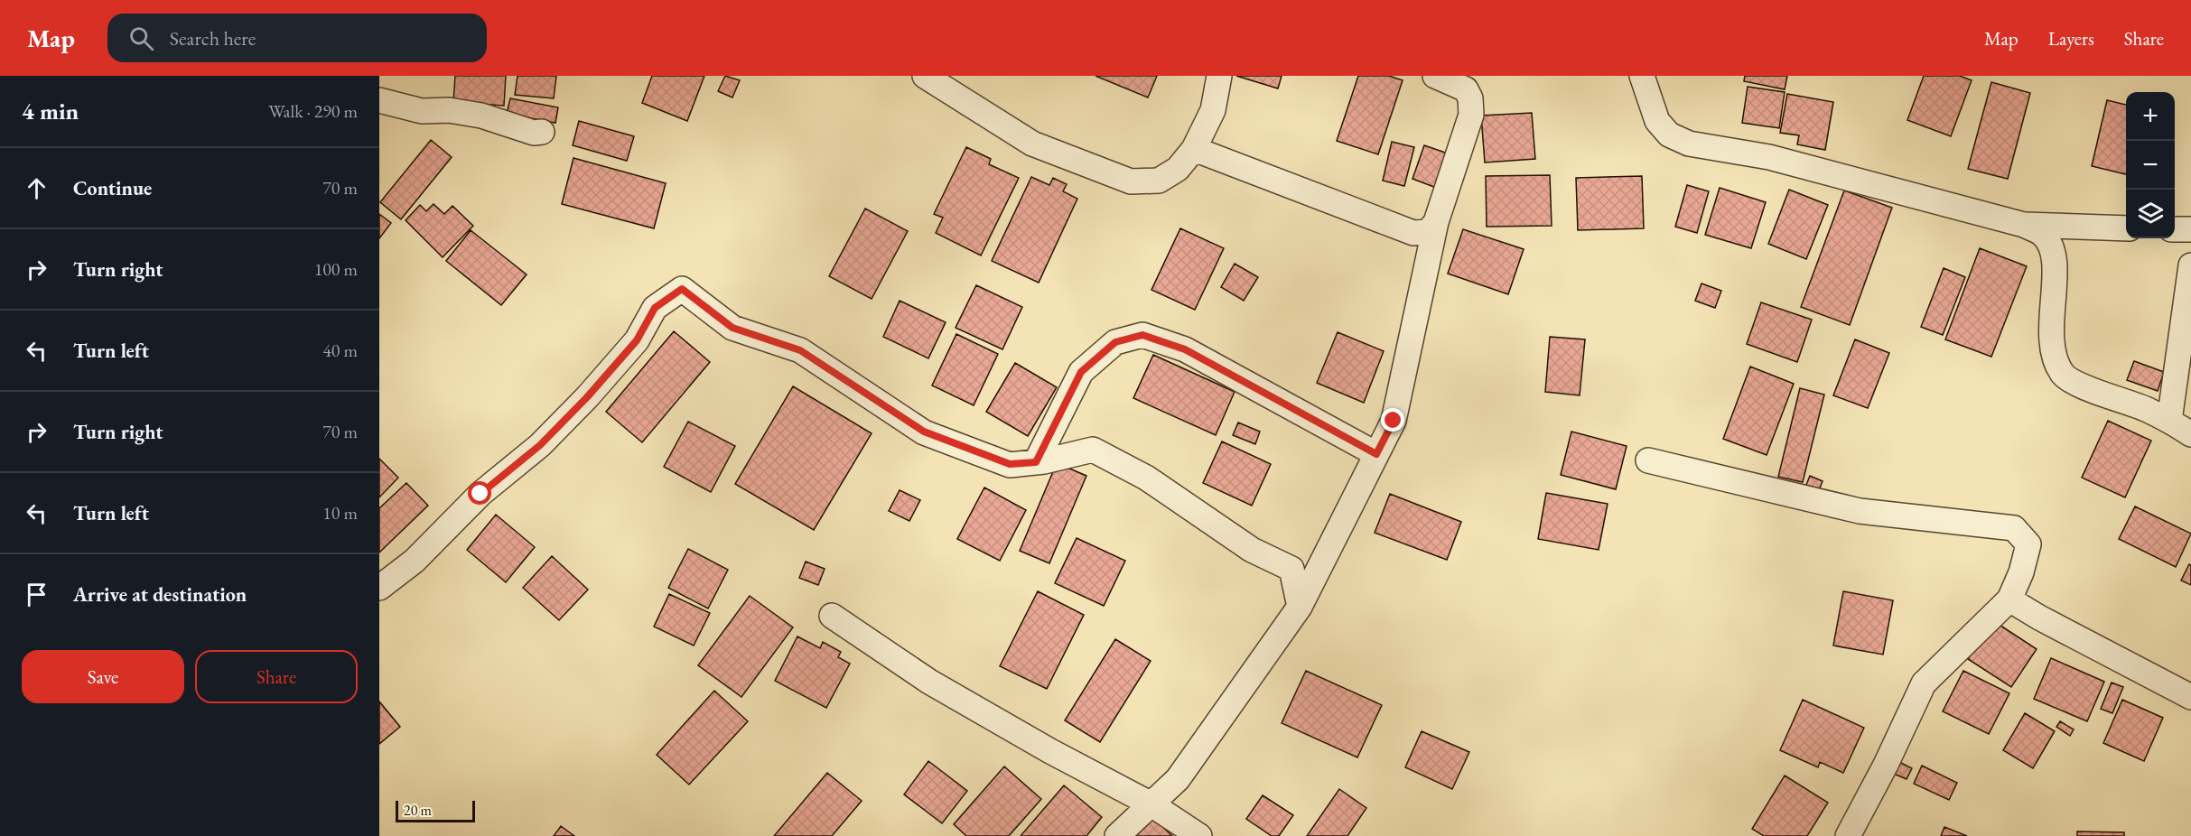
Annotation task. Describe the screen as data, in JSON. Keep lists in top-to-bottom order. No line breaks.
{"scale_bar":"20 m","page":{"header":"Map","search":"Search here","nav":["Map","Layers","Share"],"heading":["4 min","Walk · 290 m"],"map_buttons":["+","−"],"list":[["Continue","70 m"],["Turn right","100 m"],["Turn left","40 m"],["Turn right","70 m"],["Turn left","10 m"],"Arrive at destination"],"buttons":["Save","Share"],"scale":"20 m"}}
